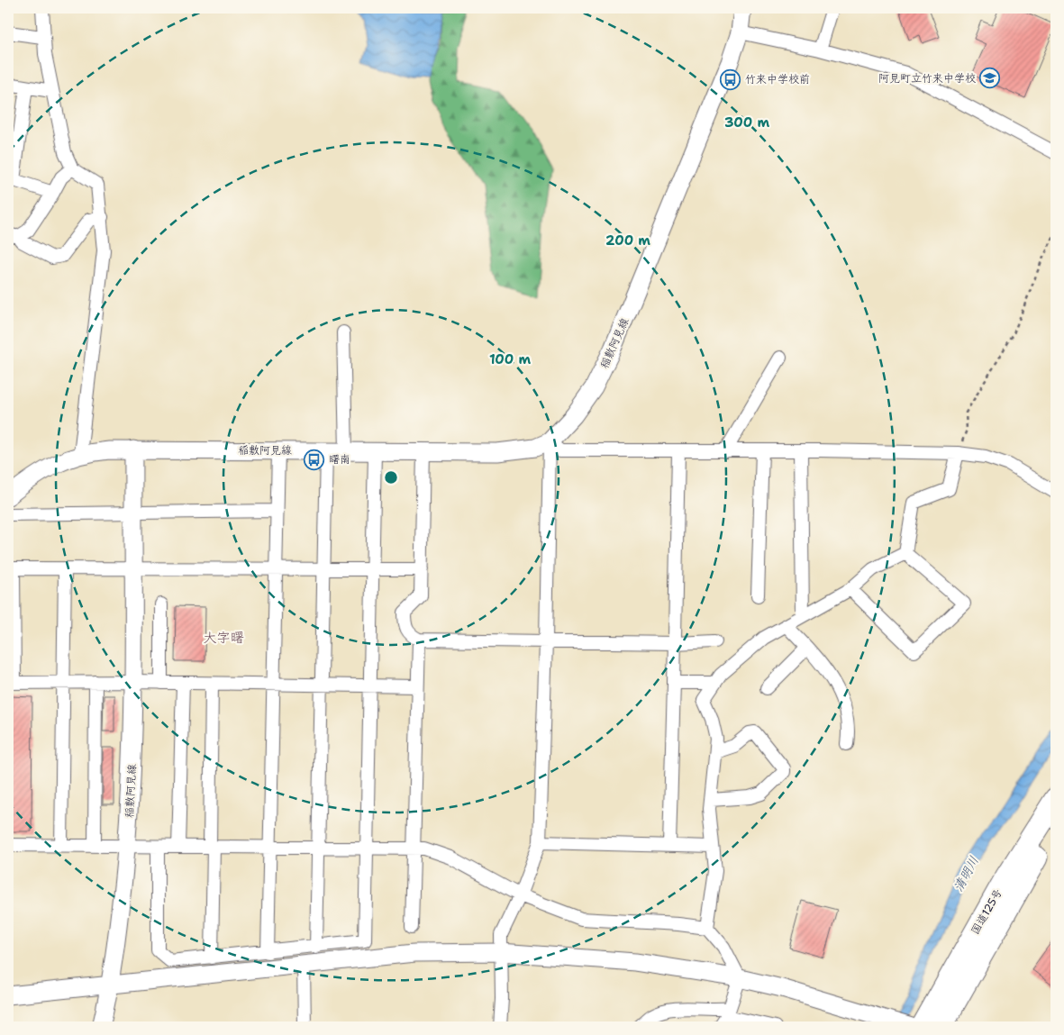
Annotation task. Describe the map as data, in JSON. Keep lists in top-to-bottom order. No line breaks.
{"streets":{"highway":["国道125号"],"main road":["稲敷阿見線"]},"districts":["大字曙"],"water":["清明川"],"places":{"school or university":["阿見町立竹来中学校"],"bus stop":["竹来中学校前","曙南"]},"rings":["300 m","200 m","100 m"]}
